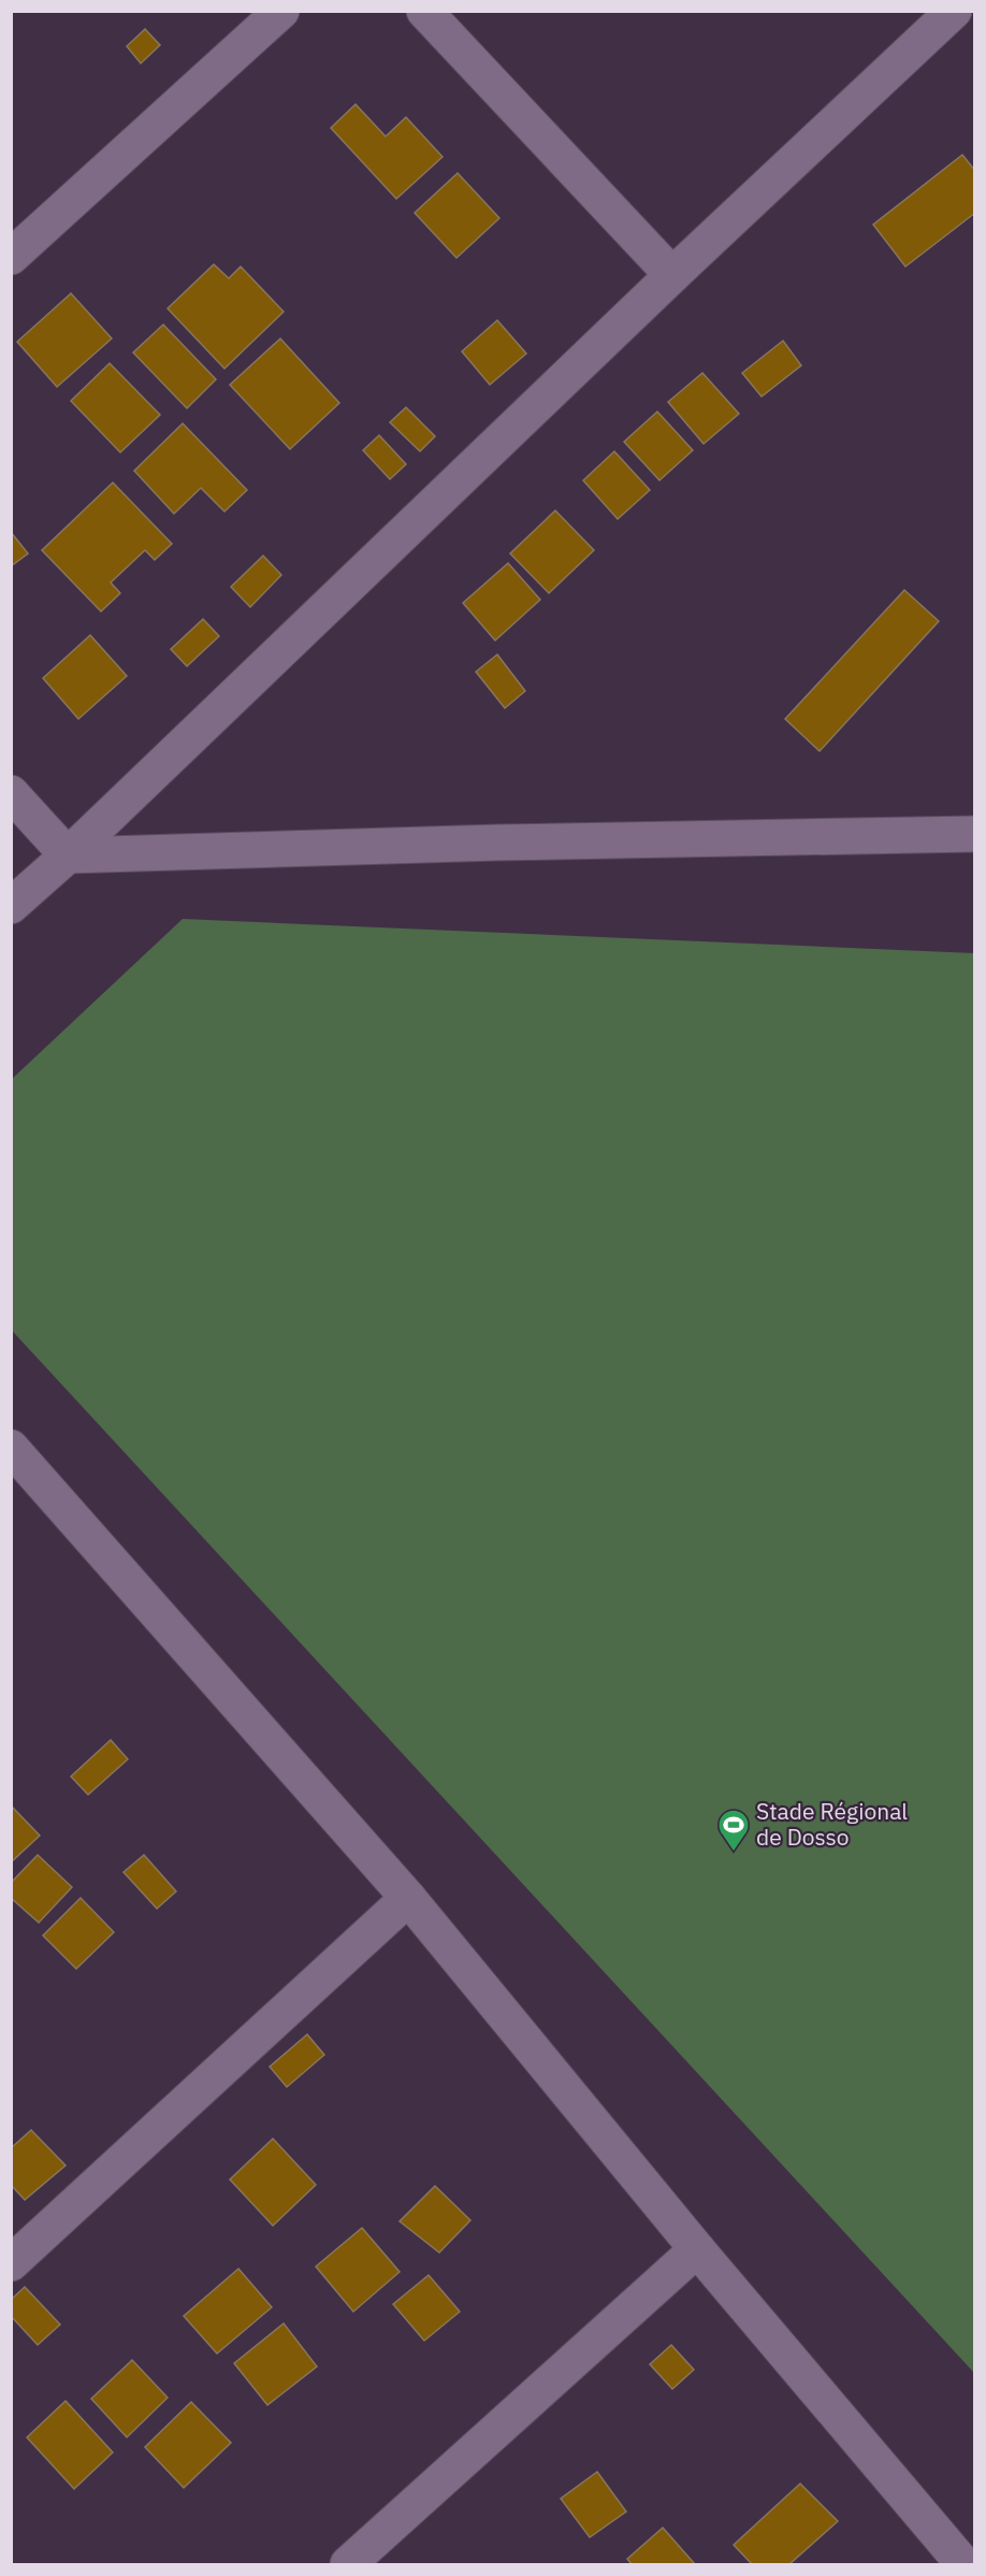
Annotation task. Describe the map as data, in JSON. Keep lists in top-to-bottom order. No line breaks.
{"places":{"sports":["Stade Régional de Dosso"]}}
